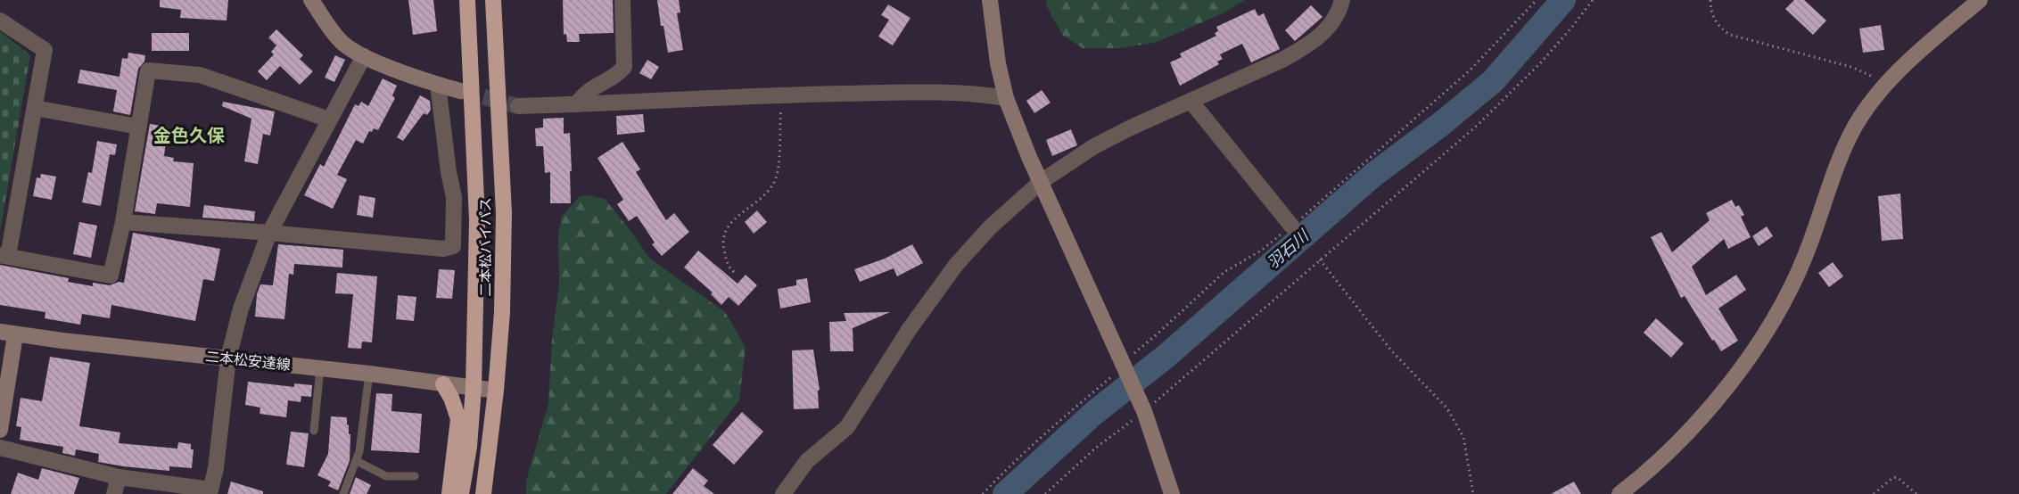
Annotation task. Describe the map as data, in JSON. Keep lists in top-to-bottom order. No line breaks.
{"streets":{"highway":["二本松バイパス"],"street":["二本松安達線"]},"crossings":[["二本松バイパス","二本松安達線"]],"districts":["金色久保"],"water":["羽石川"]}
